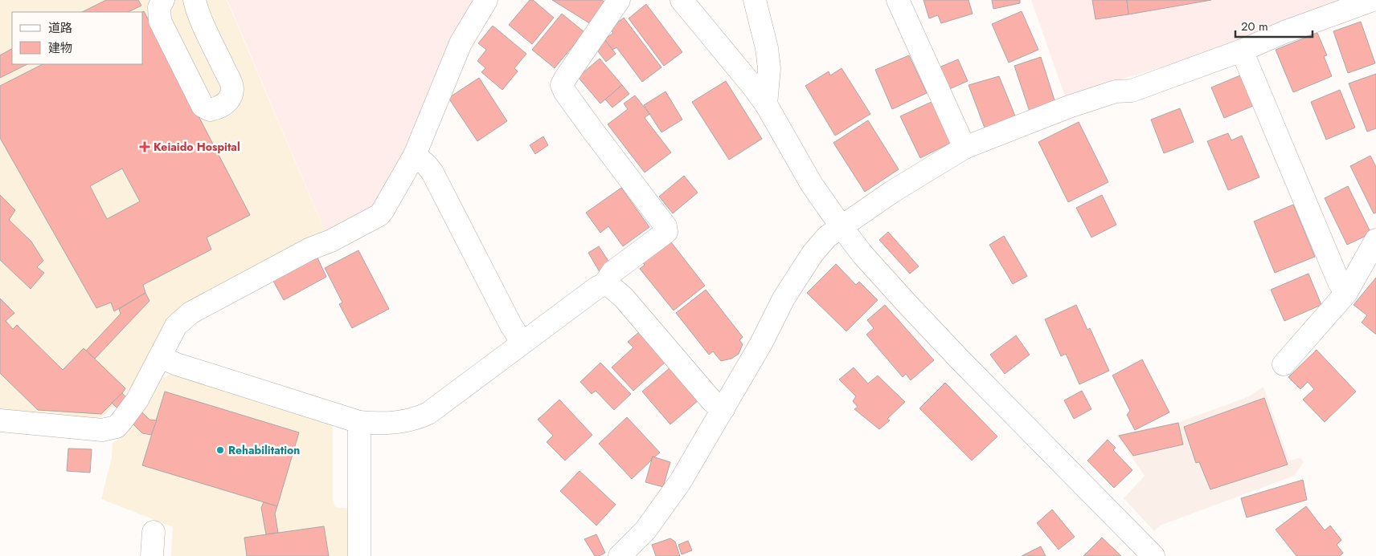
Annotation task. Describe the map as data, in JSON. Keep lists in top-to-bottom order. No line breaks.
{"places":{"health":["Keiaido Hospital"],"other":["Rehabilitation"]},"legend":["道路","建物"],"scale_bar":"20 m"}
